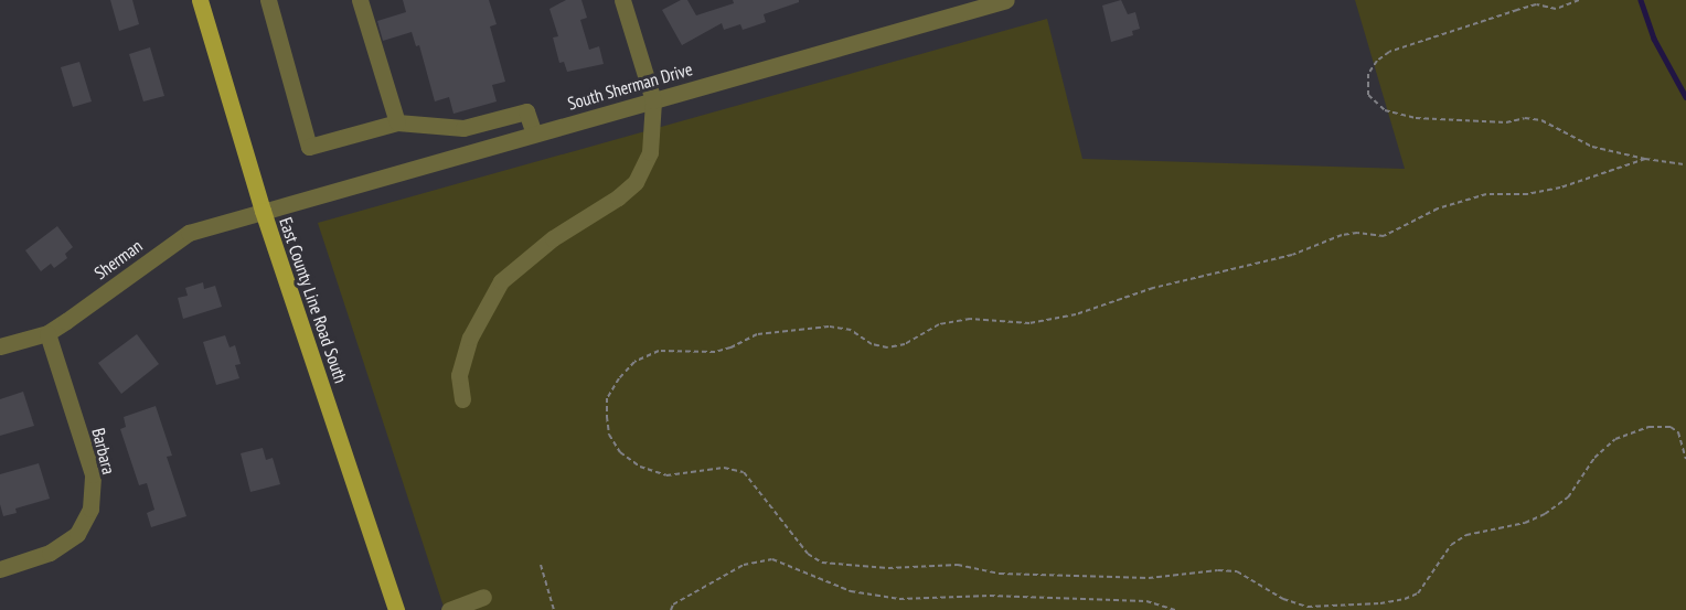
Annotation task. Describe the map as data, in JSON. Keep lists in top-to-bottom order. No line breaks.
{"streets":{"main road":["East County Line Road South"],"street":["South Sherman Drive","Sherman","Barbara"]},"crossings":[["South Sherman Drive","Sherman"],["South Sherman Drive","East County Line Road South"],["Sherman","East County Line Road South"],["Sherman","Barbara"]]}
